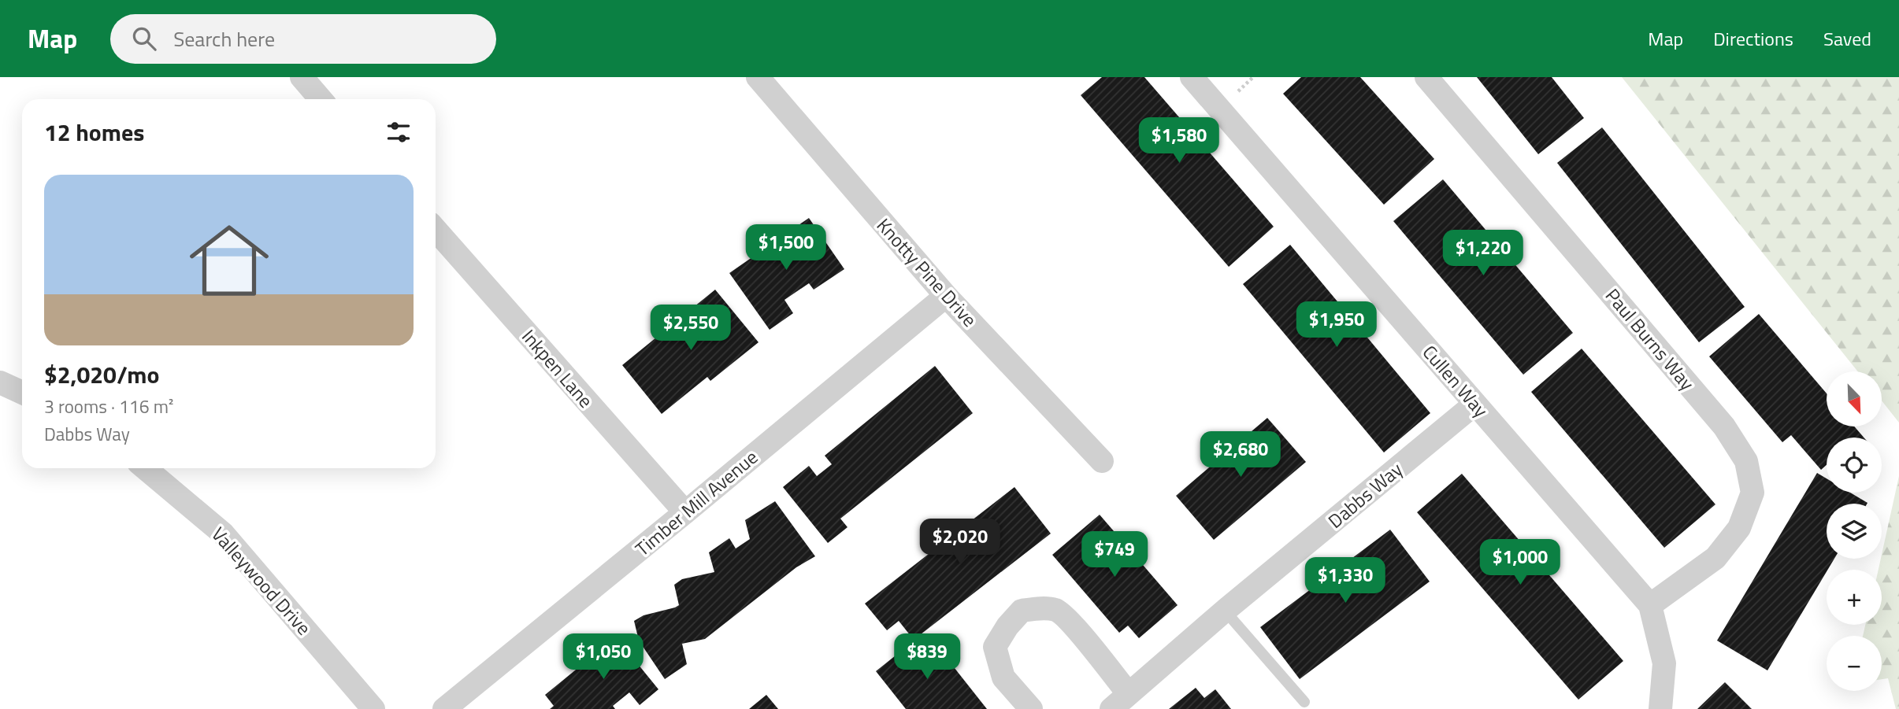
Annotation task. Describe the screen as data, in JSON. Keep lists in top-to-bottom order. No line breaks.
{"streets":{"street":["Knotty Pine Drive","Paul Burns Way","Inkpen Lane","Cullen Way","Dabbs Way","Timber Mill Avenue","Valleywood Drive"]},"crossings":[["Knotty Pine Drive","Timber Mill Avenue"],["Paul Burns Way","Cullen Way"],["Inkpen Lane","Timber Mill Avenue"],["Cullen Way","Dabbs Way"]],"north":"bottom right","page":{"header":"Map","search":"Search here","nav":["Map","Directions","Saved"],"heading":"12 homes","price":["$1,580","$1,500","$1,220","$1,950","$2,550","$2,680","$2,020","$749","$1,000","$1,330","$1,050","$839"],"list":[{"name":"$2,020/mo","note":"3 rooms · 116 m² · Dabbs Way"}],"map_buttons":["+","−"]}}
